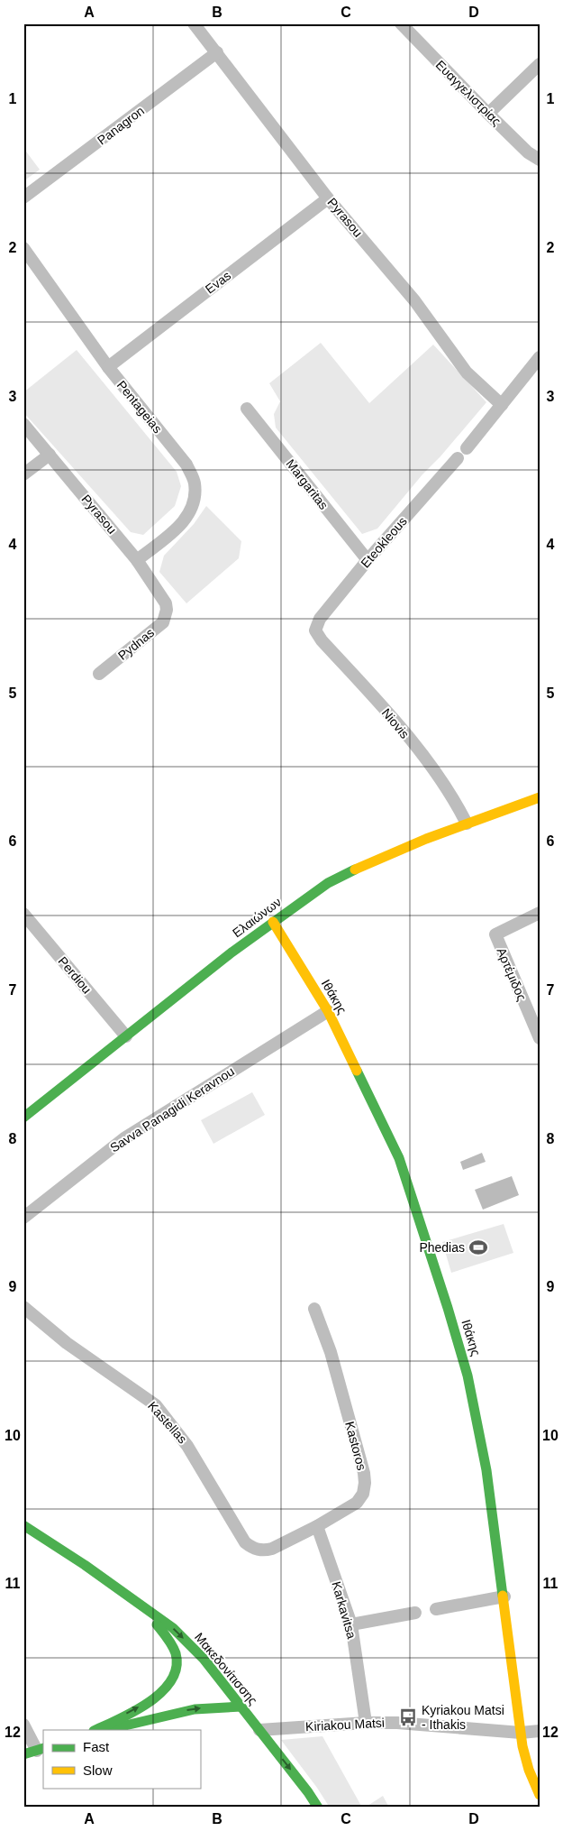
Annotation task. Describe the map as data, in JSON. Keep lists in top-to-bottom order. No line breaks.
{"streets":{"street":["Ευαγγελιστρίας","Panagron","Pyrasou","Evas","Pentageias","Margaritas","Eteokleous","Pydnas","Niovis","Ελαιώνων","Αρτέμιδος","Perdiou","Ιθάκης","Savva Panagidi Keravnou","Kastellas","Kastoros","Karkavitsa","Μακεδονίτισσης","Kiriakou Matsi"]},"crossings":[["Panagron","Pyrasou"],["Pyrasou","Evas"],["Pyrasou","Pentageias"],["Pyrasou","Pydnas"],["Evas","Pentageias"],["Margaritas","Eteokleous"],["Eteokleous","Niovis"],["Niovis","Ελαιώνων"],["Ελαιώνων","Perdiou"],["Ελαιώνων","Ιθάκης"],["Ιθάκης","Savva Panagidi Keravnou"],["Ιθάκης","Kiriakou Matsi"],["Kastellas","Kastoros"],["Kastoros","Karkavitsa"],["Karkavitsa","Kiriakou Matsi"],["Μακεδονίτισσης","Kiriakou Matsi"]],"one_way":["Μακεδονίτισσης"],"places":{"sports":["Phedias"],"bus stop":["Kyriakou Matsi - Ithakis"]},"legend":["Fast","Slow"],"grid":{"columns":["A","B","C","D"],"rows":["1","2","3","4","5","6","7","8","9","10","11","12"]}}
